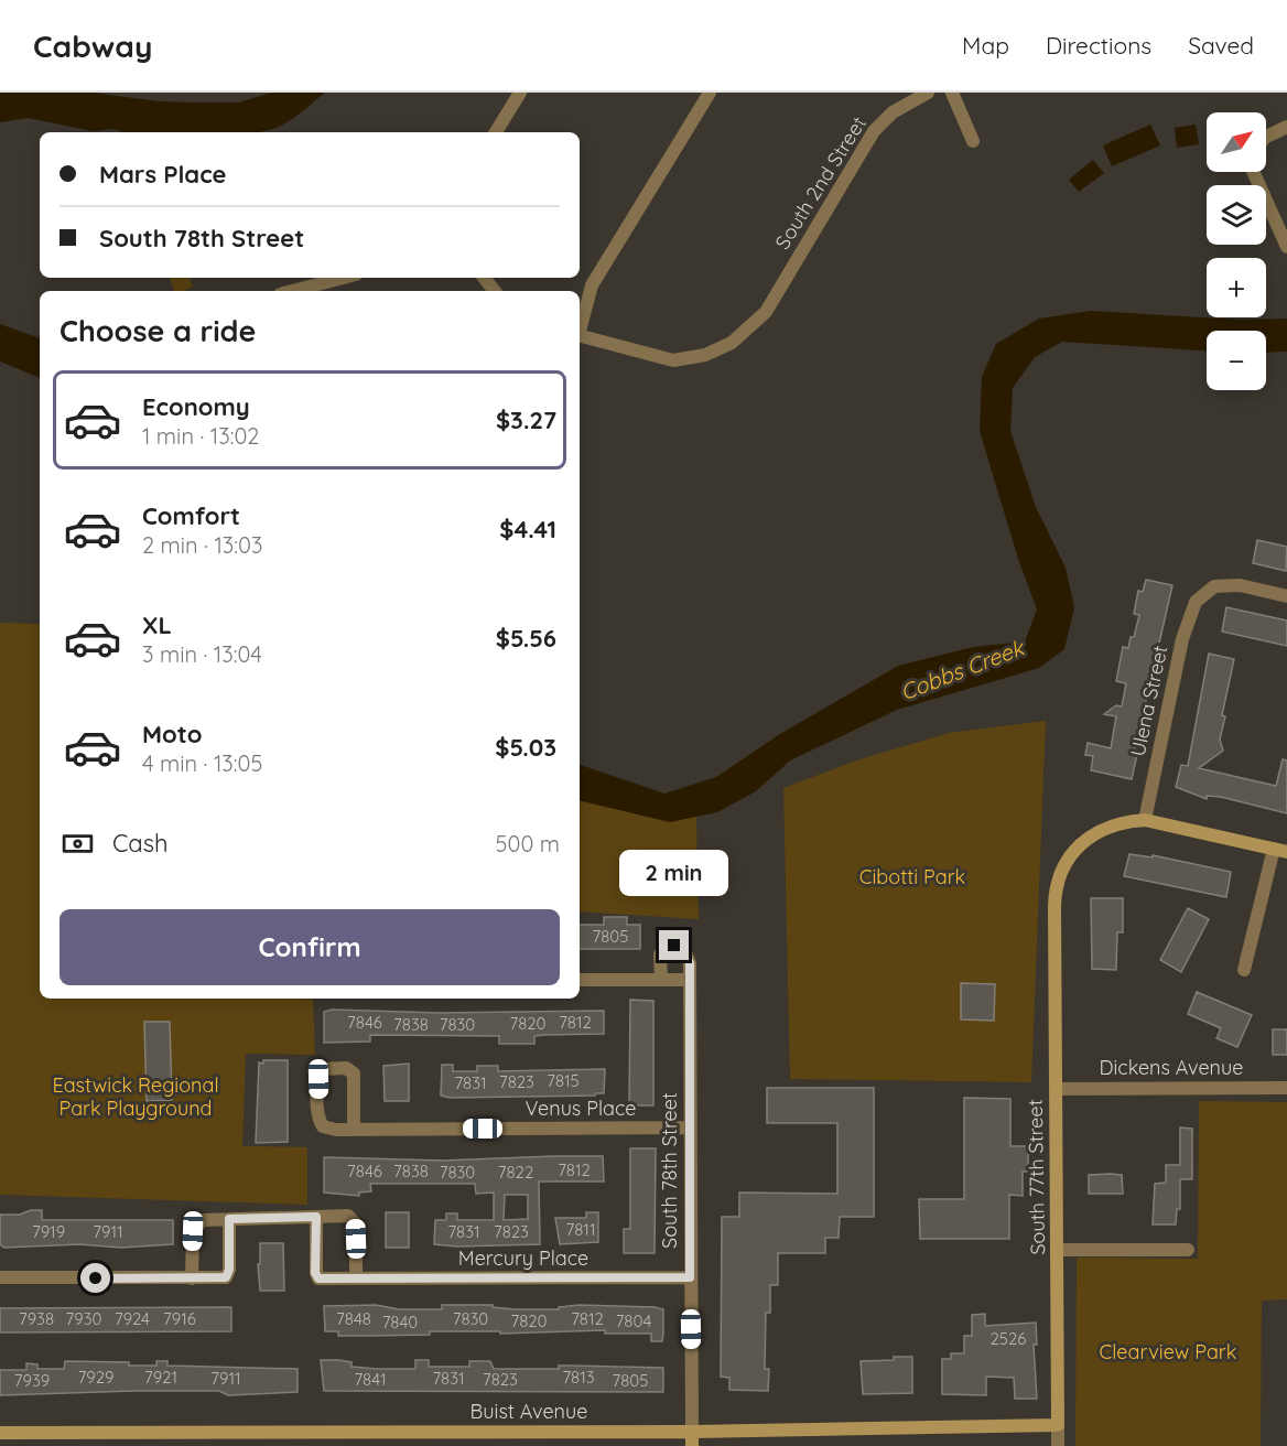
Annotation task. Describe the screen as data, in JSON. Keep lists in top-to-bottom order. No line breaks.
{"streets":{"street":["South 2nd Street","Ulena Street","Dickens Avenue","Venus Place","South 78th Street","South 77th Street","Mercury Place","Buist Avenue"]},"crossings":[["Ulena Street","South 77th Street"],["Dickens Avenue","South 77th Street"],["Venus Place","South 78th Street"],["South 78th Street","Mercury Place"],["South 78th Street","Buist Avenue"],["South 77th Street","Buist Avenue"]],"water":["Cobbs Creek"],"parks":["Cibotti Park","Eastwick Regional Park Playground","Clearview Park"],"house_numbers":["7805","7846","7812","7820","7838","7830","7815","7823","7831","7812","7846","7838","7830","7822","7811","7919","7911","7831","7823","7938","7930","7924","7916","7848","7830","7812","7820","7804","7840","2526","7929","7921","7813","7911","7831","7841","7823","7939","7805"],"north":"top right","page":{"header":"Cabway","nav":["Map","Directions","Saved"],"map_buttons":["+","−"],"banner":["Mars Place","South 78th Street"],"heading":"Choose a ride","list":[{"name":"Economy","note":"1 min · 13:02","value":"$3.27"},{"name":"Comfort","note":"2 min · 13:03","value":"$4.41"},{"name":"XL","note":"3 min · 13:04","value":"$5.56"},{"name":"Moto","note":"4 min · 13:05","value":"$5.03"}],"pay":["Cash","500 m"],"bubble":"2 min","buttons":"Confirm"}}
